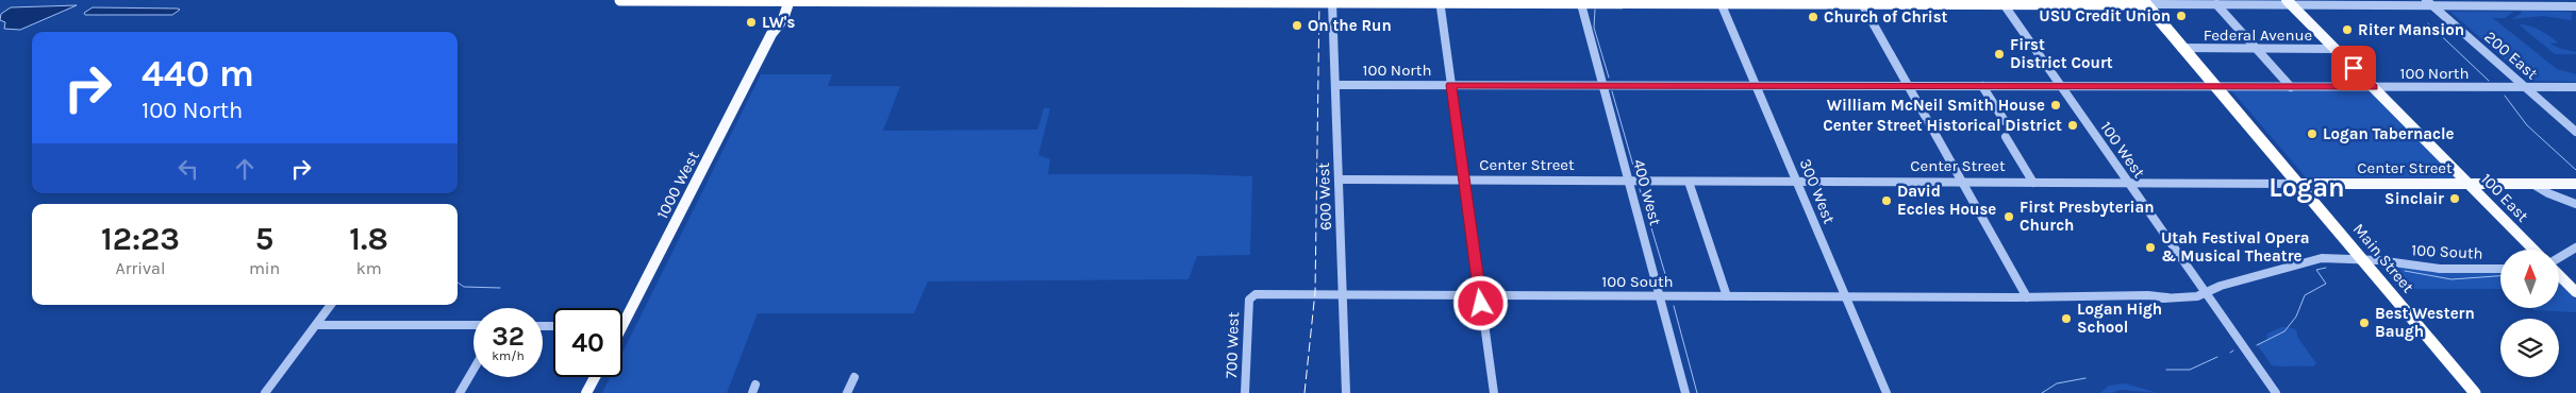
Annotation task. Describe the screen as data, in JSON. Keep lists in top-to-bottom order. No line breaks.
{"streets":{"highway":["Main Street"],"main road":["Center Street","1000 West","100 East"],"street":["Federal Avenue","200 East","100 North","100 West","300 West","400 West","600 West","100 South","700 West"]},"crossings":[["Federal Avenue","100 East"],["Federal Avenue","Main Street"],["200 East","100 North"],["100 North","100 West"],["100 North","300 West"],["100 North","400 West"],["100 North","600 West"],["100 North","100 East"],["100 North","Main Street"],["100 West","Center Street"],["100 West","100 South"],["Center Street","300 West"],["Center Street","400 West"],["Center Street","600 West"],["Center Street","100 East"],["Center Street","Main Street"],["300 West","100 South"],["400 West","100 South"],["600 West","100 South"],["100 South","Main Street"],["100 South","700 West"]],"districts":["Logan"],"places":["USU Credit Union","Church of Christ","LW's","On the Run","Riter Mansion","First District Court","William McNeil Smith House","Center Street Historical District","Logan Tabernacle","Sinclair","David Eccles House","First Presbyterian Church","Utah Festival Opera & Musical Theatre","Logan High School","Best Western Baugh"],"north":"top","page":{"turn":["440 m","100 North"],"eta":["12:23","Arrival","5","min","1.8","km"],"speed":"32 km/h","limit":"40"}}
